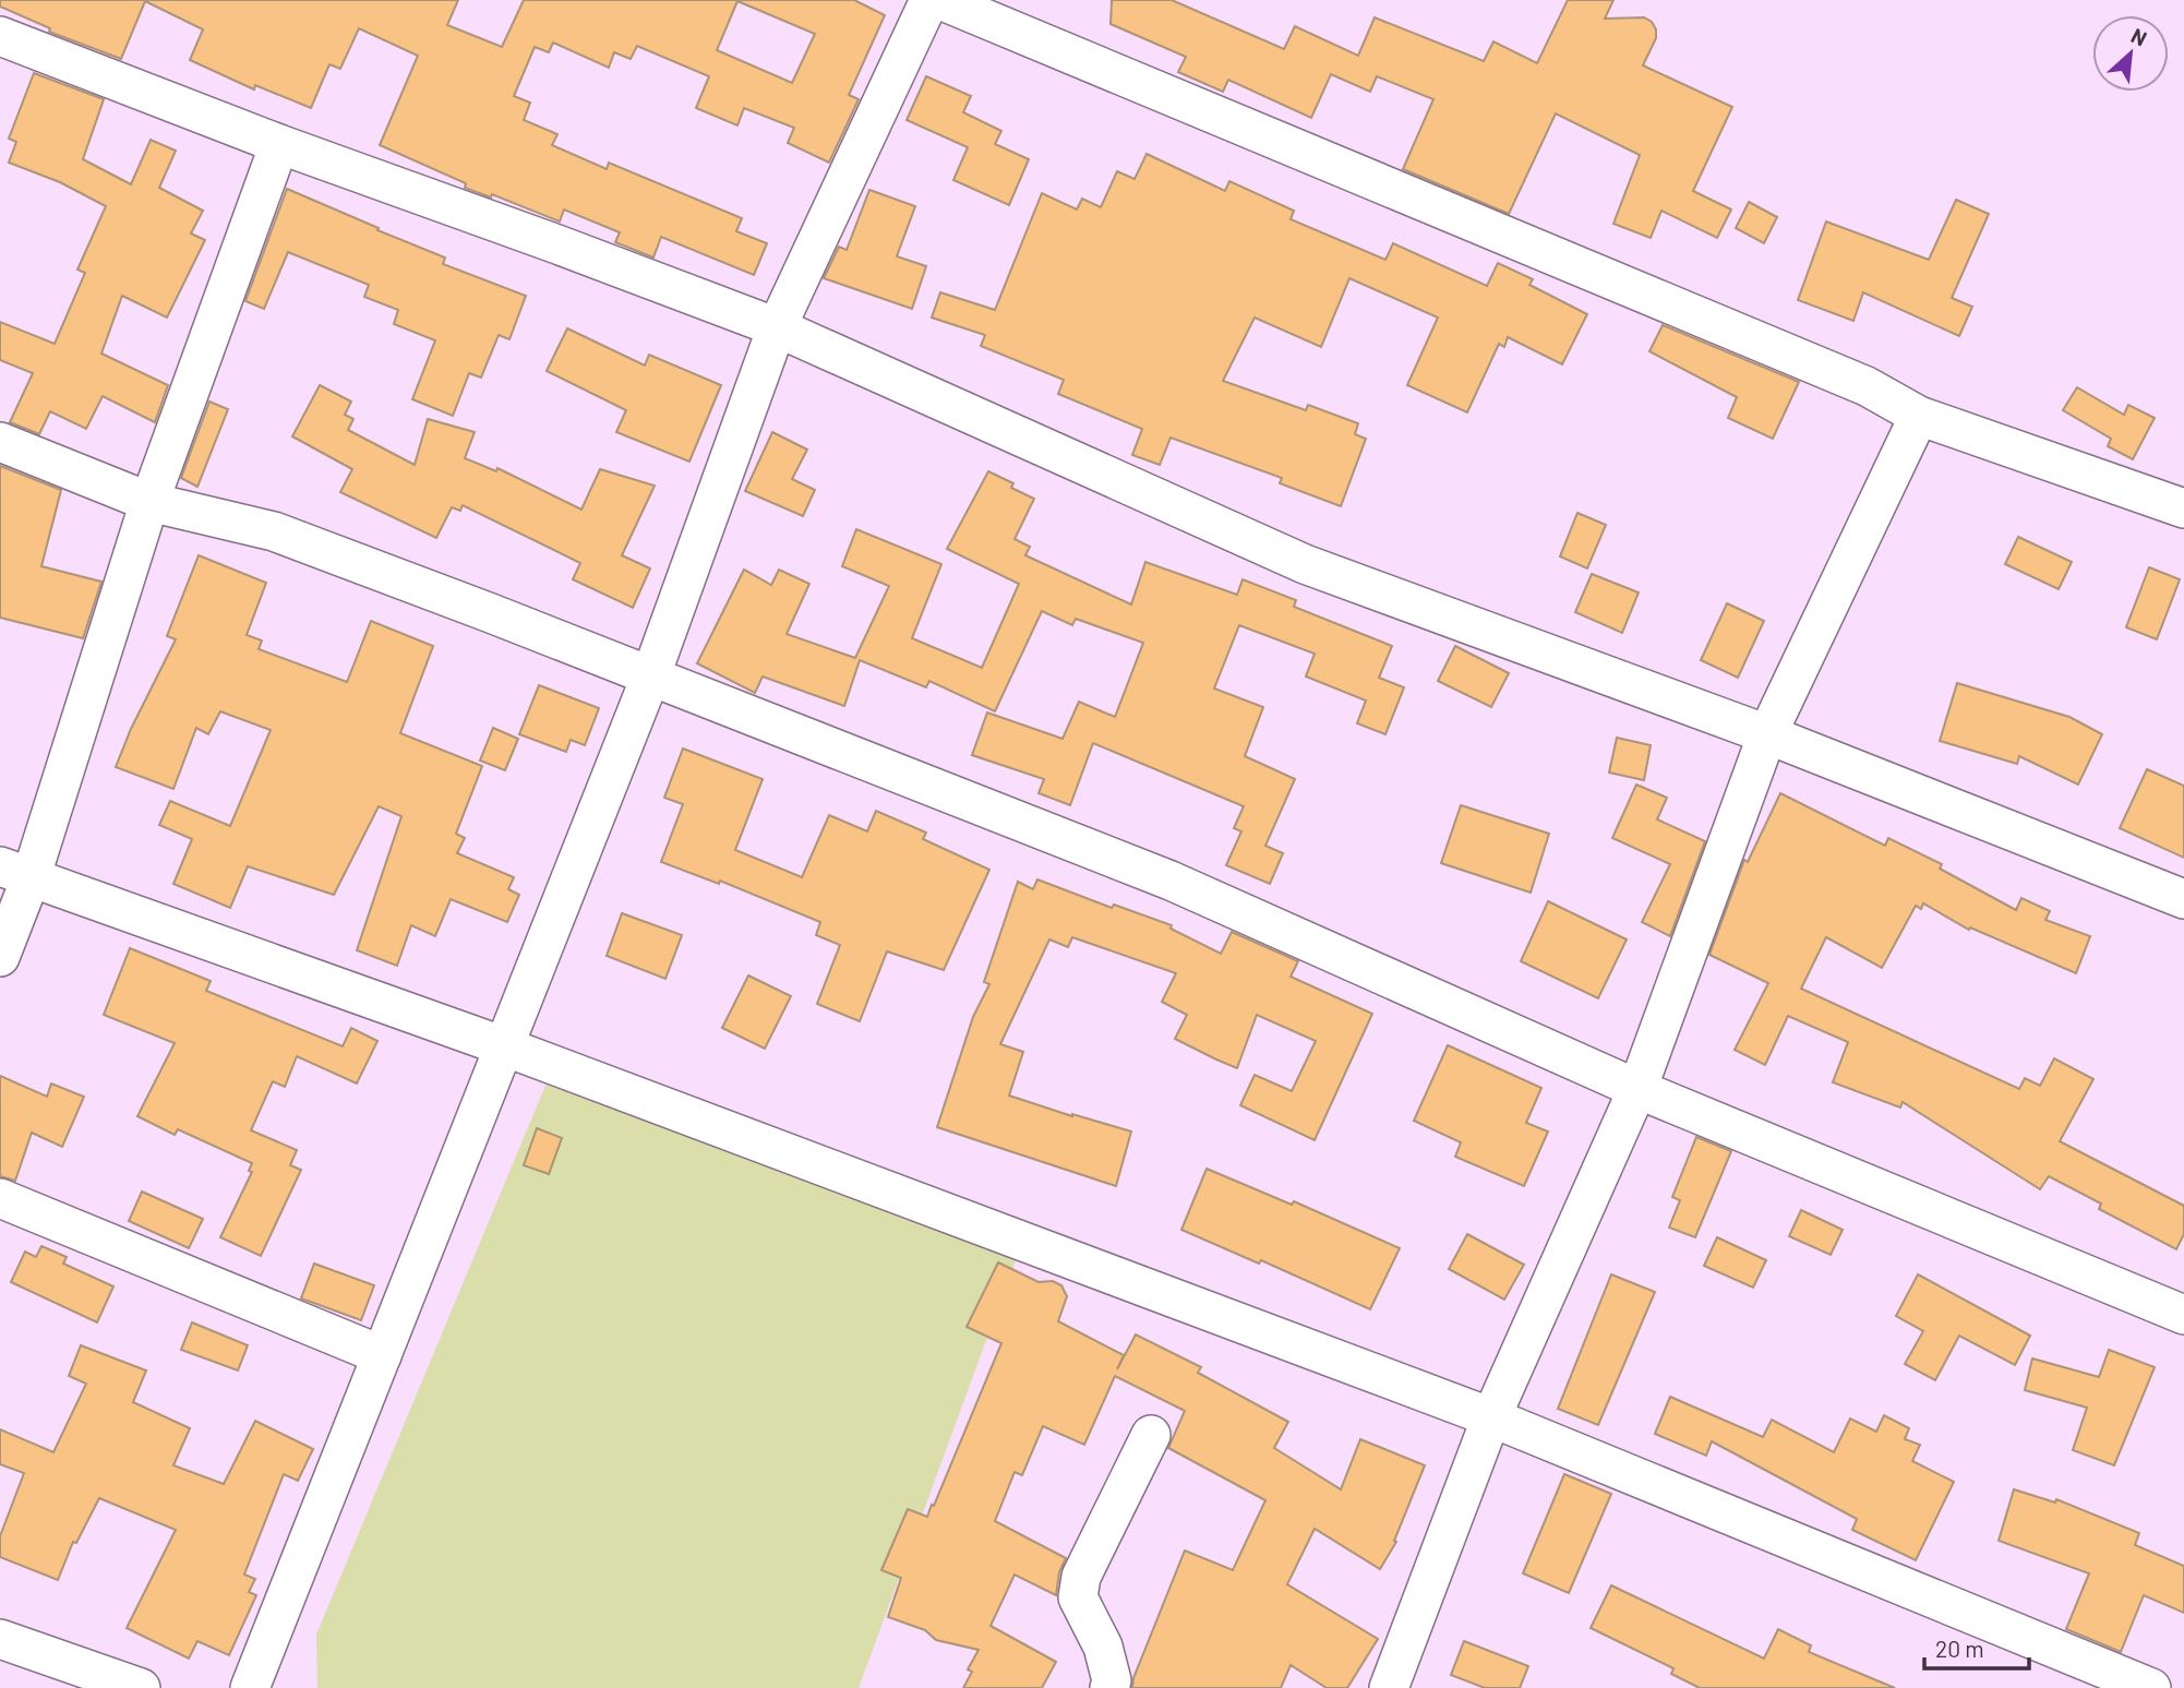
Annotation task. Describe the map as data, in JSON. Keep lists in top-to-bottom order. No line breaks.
{"scale_bar":"20 m","north":"top right"}
